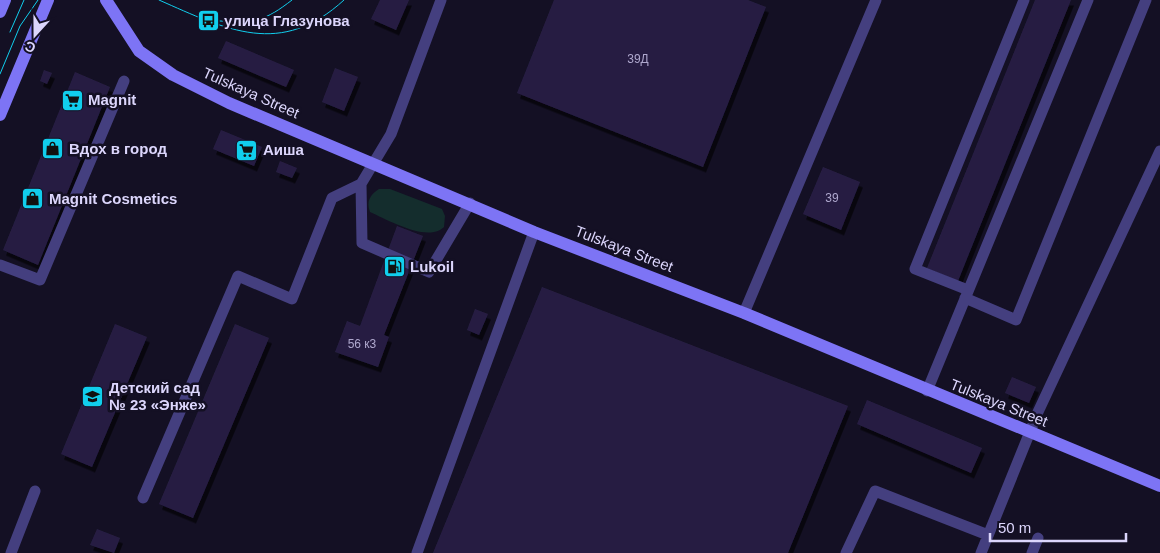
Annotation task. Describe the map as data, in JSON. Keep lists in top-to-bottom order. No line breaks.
{"streets":{"main road":["Tulskaya Street"]},"places":{"bus stop":["улица Глазунова"],"supermarket":["Magnit","Аиша"],"shop":["Вдох в город","Magnit Cosmetics"],"fuel station":["Lukoil"],"school or university":["Детский сад № 23 «Энже»"]},"house_numbers":["39Д","39","56 к3"],"scale_bar":"50 m","north":"bottom"}
